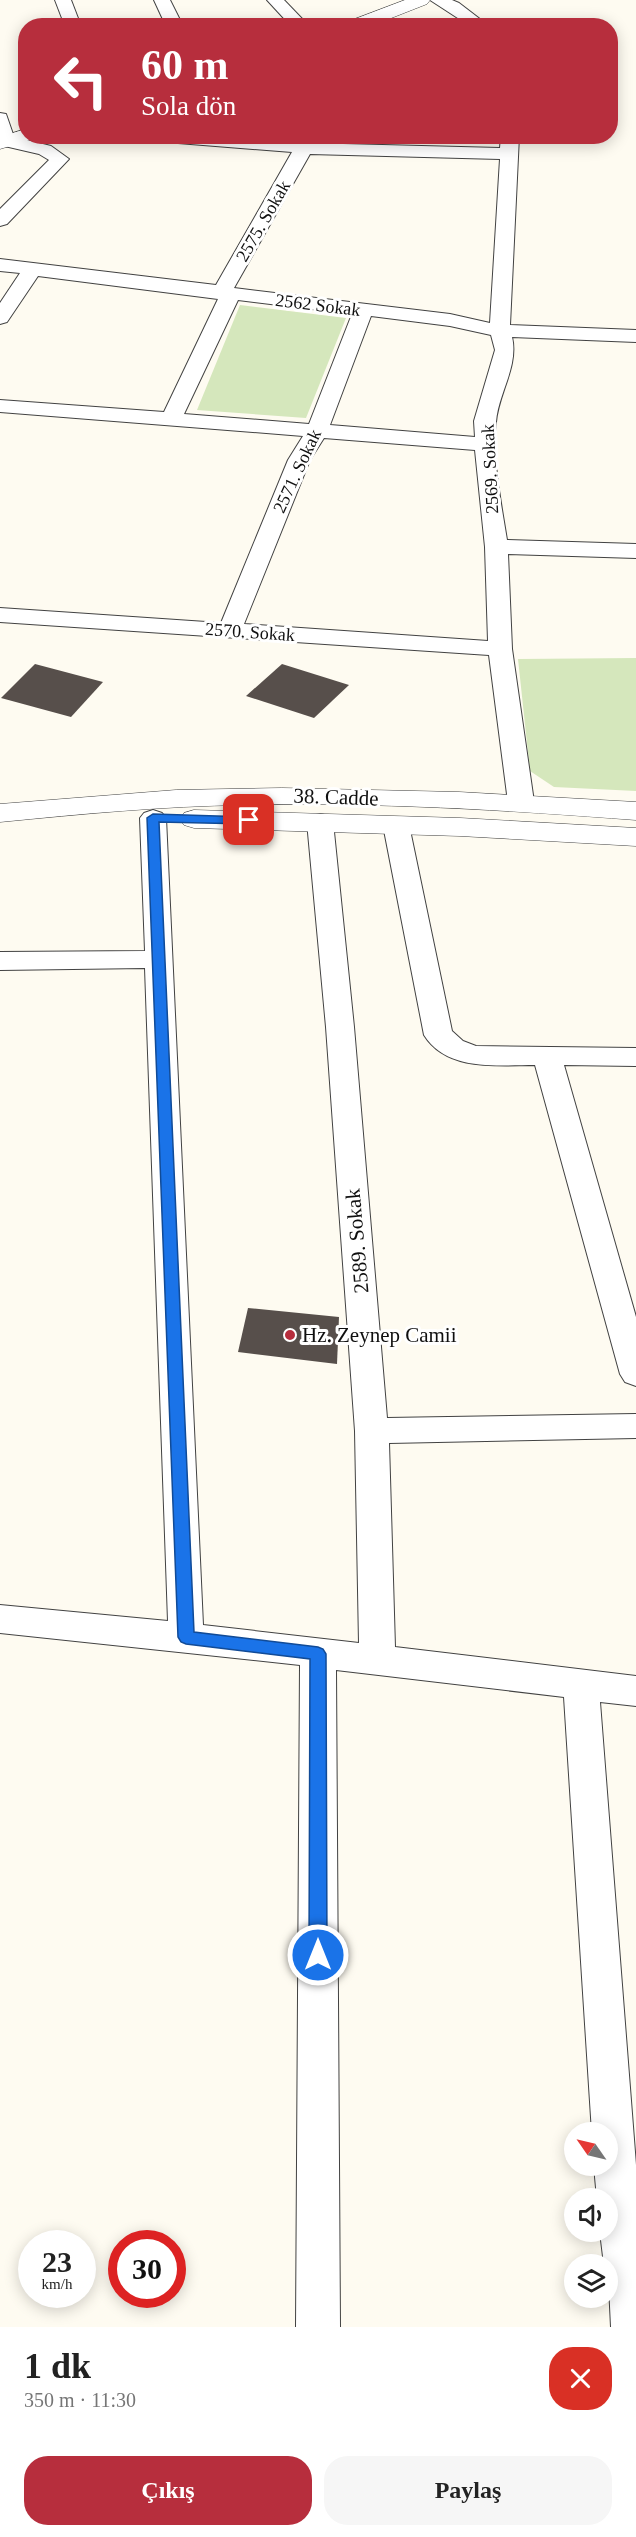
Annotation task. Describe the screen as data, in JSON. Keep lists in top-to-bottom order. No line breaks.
{"streets":{"street":["2575. Sokak","2562 Sokak","2569. Sokak","2571. Sokak","2570. Sokak","38. Cadde","2589. Sokak"]},"crossings":[["2575. Sokak","2562 Sokak"],["2562 Sokak","2569. Sokak"],["2562 Sokak","2571. Sokak"],["2569. Sokak","2570. Sokak"],["2569. Sokak","38. Cadde"],["2571. Sokak","2570. Sokak"],["38. Cadde","2589. Sokak"]],"places":["Hz. Zeynep Camii"],"north":"top left","page":{"turn":["60 m","Sola dön"],"speed":"23 km/h","limit":"30","heading":["1 dk","350 m · 11:30"],"buttons":["Çıkış","Paylaş"]}}
